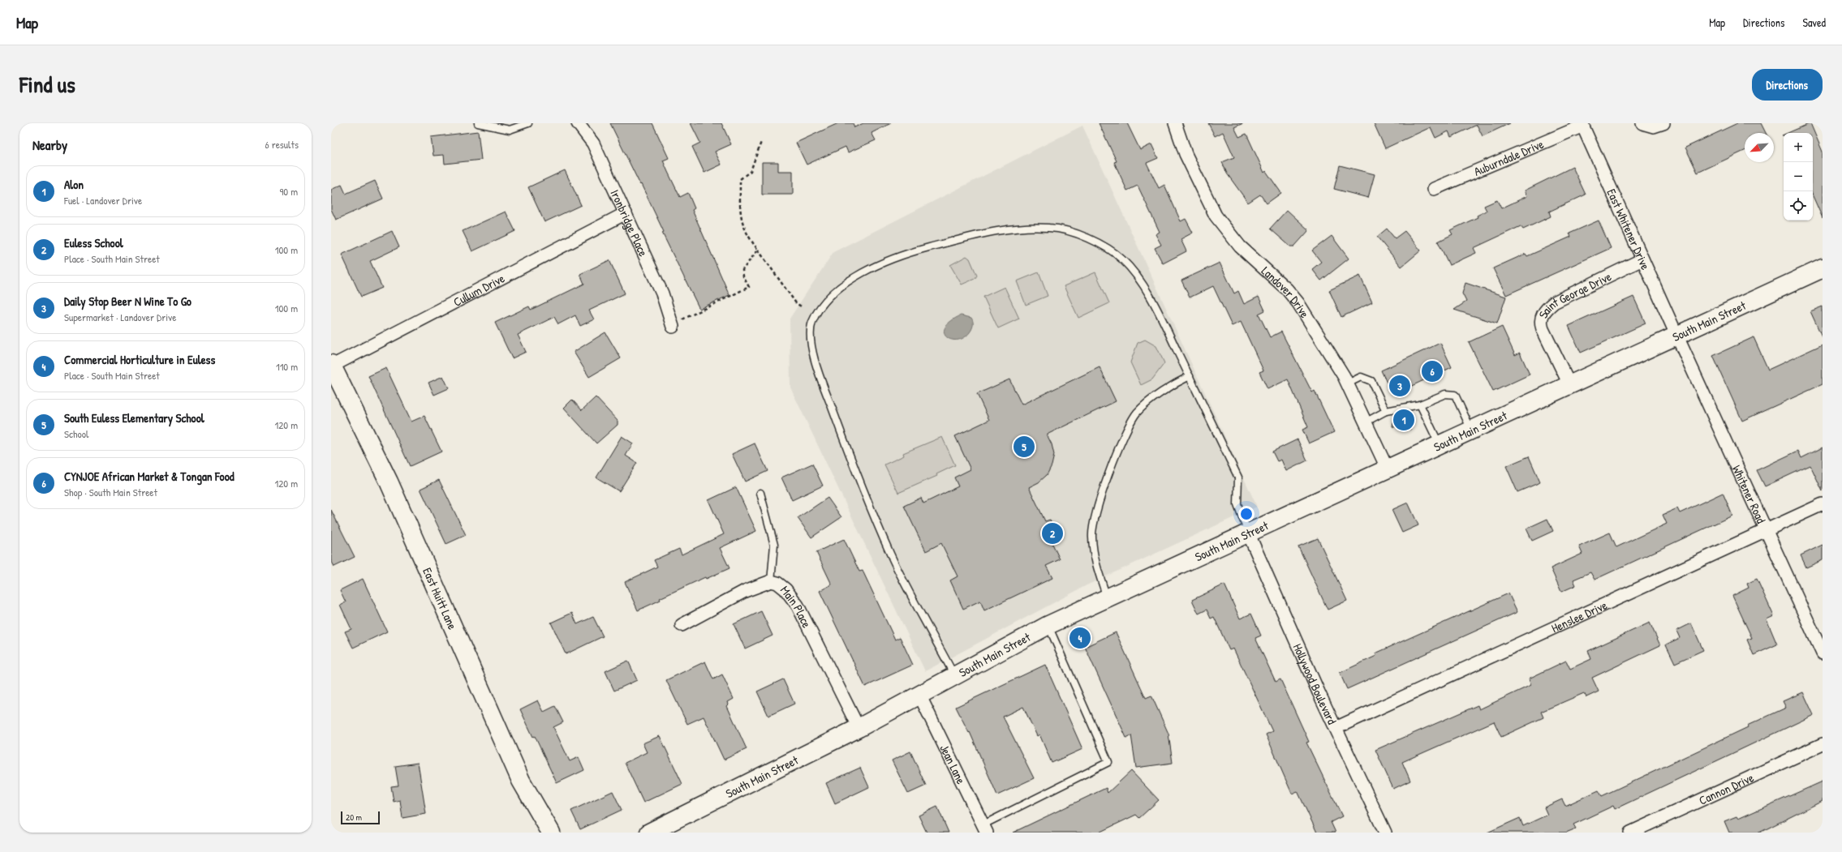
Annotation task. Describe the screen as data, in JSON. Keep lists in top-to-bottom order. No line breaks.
{"streets":{"street":["Auburndale Drive","Ironbridge Place","East Whitener Drive","Cullum Drive","Landover Drive","Saint George Drive","South Main Street","Whitener Road","East Huitt Lane","Main Place","Henslee Drive","Hollywood Boulevard","Jean Lane","Cannon Drive"]},"crossings":[["Auburndale Drive","East Whitener Drive"],["Ironbridge Place","Cullum Drive"],["East Whitener Drive","Saint George Drive"],["East Whitener Drive","South Main Street"],["East Whitener Drive","Whitener Road"],["Cullum Drive","East Huitt Lane"],["Landover Drive","South Main Street"],["Saint George Drive","South Main Street"],["South Main Street","Whitener Road"],["South Main Street","Main Place"],["South Main Street","Hollywood Boulevard"],["South Main Street","Jean Lane"],["Whitener Road","Henslee Drive"],["Henslee Drive","Hollywood Boulevard"]],"scale_bar":"20 m","north":"bottom left","page":{"header":"Map","nav":["Map","Directions","Saved"],"title":"Find us","buttons":"Directions","heading":["Nearby","6 results"],"map_buttons":["+","−"],"list":[{"mark":"1","name":"Alon","note":"Fuel · Landover Drive","value":"90 m"},{"mark":"2","name":"Euless School","note":"Place · South Main Street","value":"100 m"},{"mark":"3","name":"Daily Stop Beer N Wine To Go","note":"Supermarket · Landover Drive","value":"100 m"},{"mark":"4","name":"Commercial Horticulture in Euless","note":"Place · South Main Street","value":"110 m"},{"mark":"5","name":"South Euless Elementary School","note":"School","value":"120 m"},{"mark":"6","name":"CYNJOE African Market & Tongan Food","note":"Shop · South Main Street","value":"120 m"}],"pins":["6","3","1","5","2","4"],"scale":"20 m"}}
